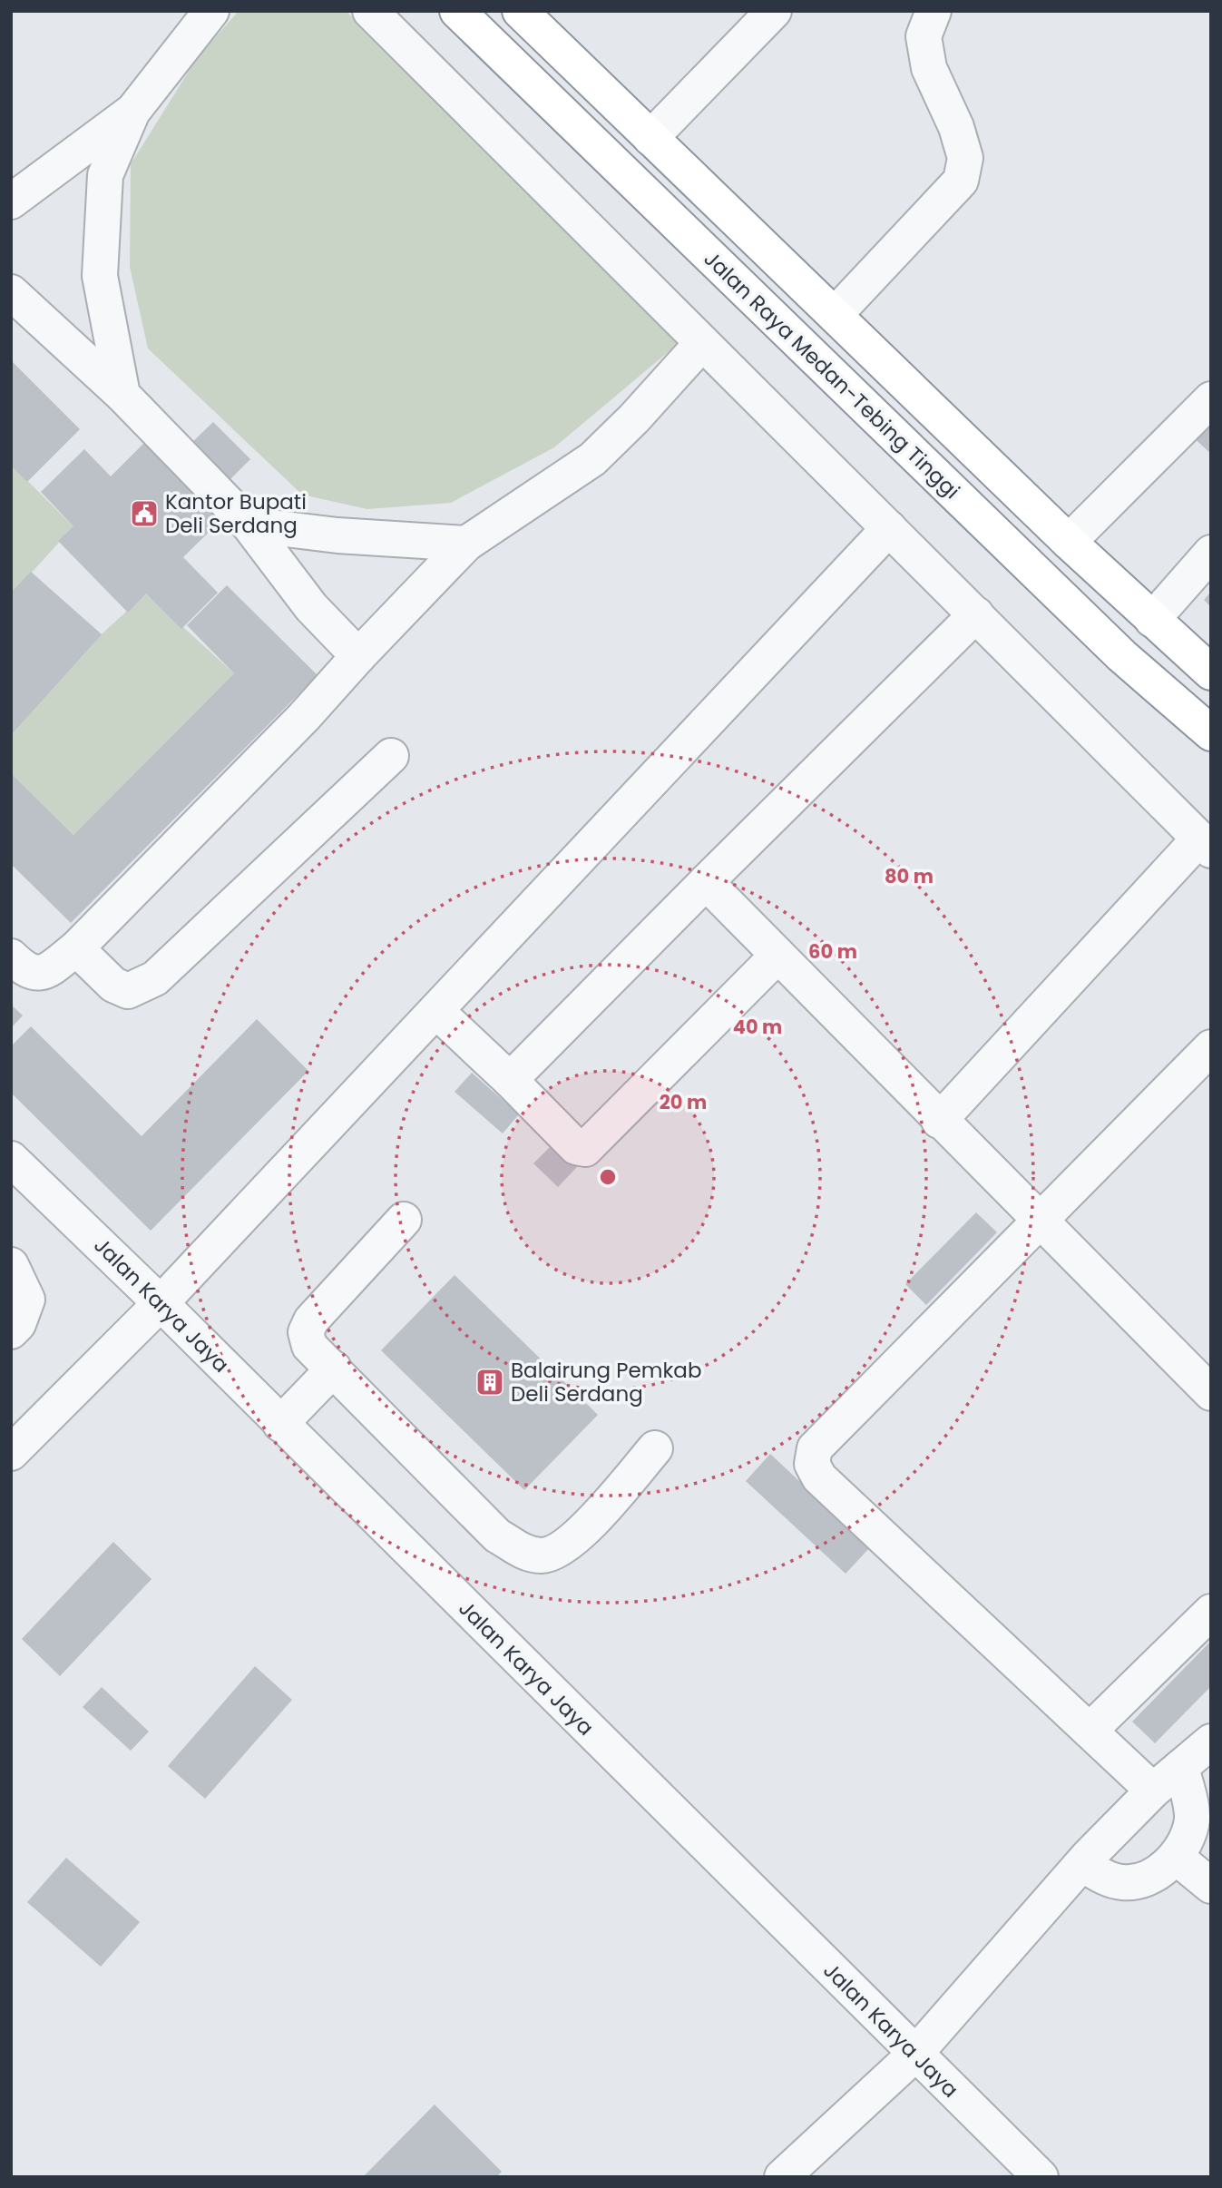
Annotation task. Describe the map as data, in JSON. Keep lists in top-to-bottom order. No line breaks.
{"streets":{"highway":["Jalan Raya Medan-Tebing Tinggi"],"street":["Jalan Karya Jaya"]},"places":{"public building":["Kantor Bupati Deli Serdang"],"building":["Balairung Pemkab Deli Serdang"]},"rings":["80 m","60 m","40 m","20 m"]}
